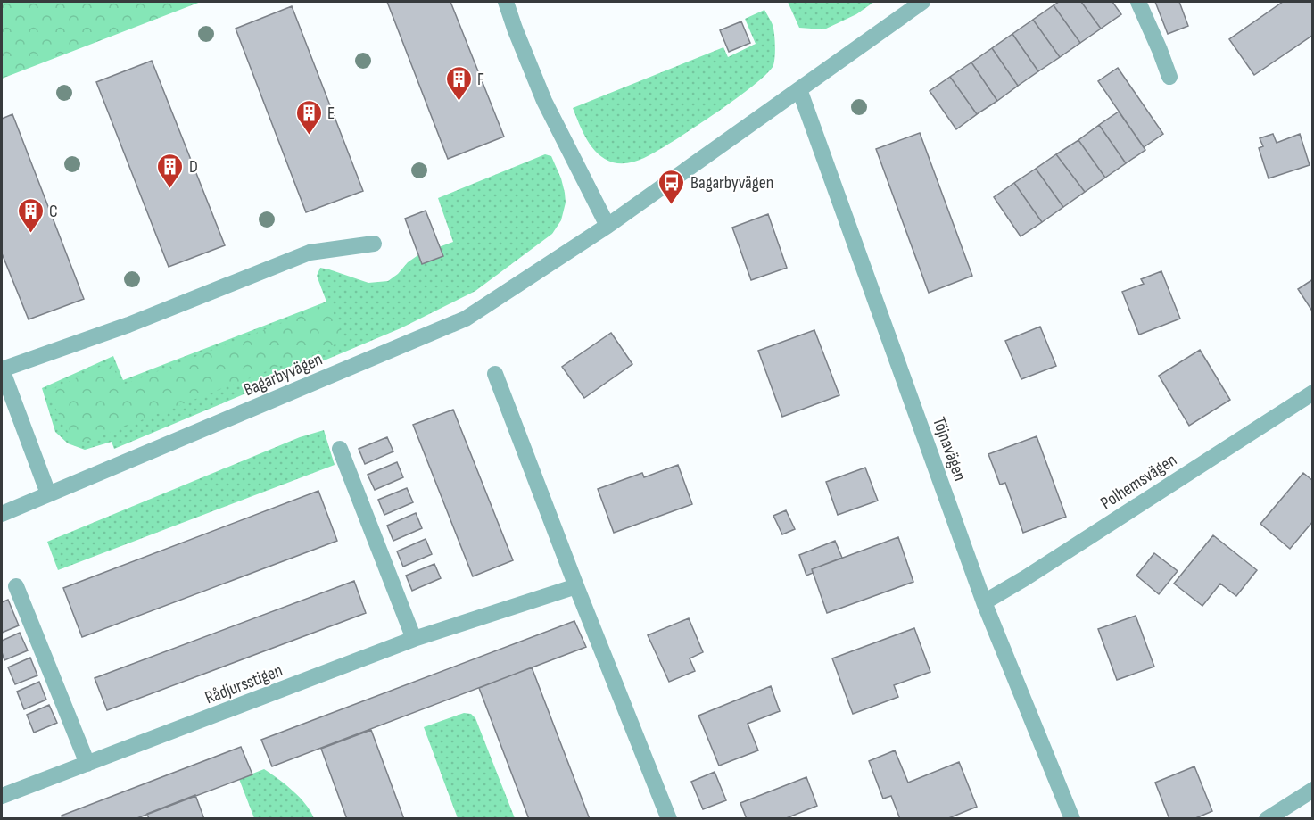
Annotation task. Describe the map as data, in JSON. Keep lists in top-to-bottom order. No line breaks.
{"streets":{"street":["Bagarbyvägen","Töjnavägen","Polhemsvägen","Rådjursstigen"]},"crossings":[["Bagarbyvägen","Töjnavägen"],["Töjnavägen","Polhemsvägen"]],"places":{"building":["F","E","D","C"],"bus stop":["Bagarbyvägen"]}}
